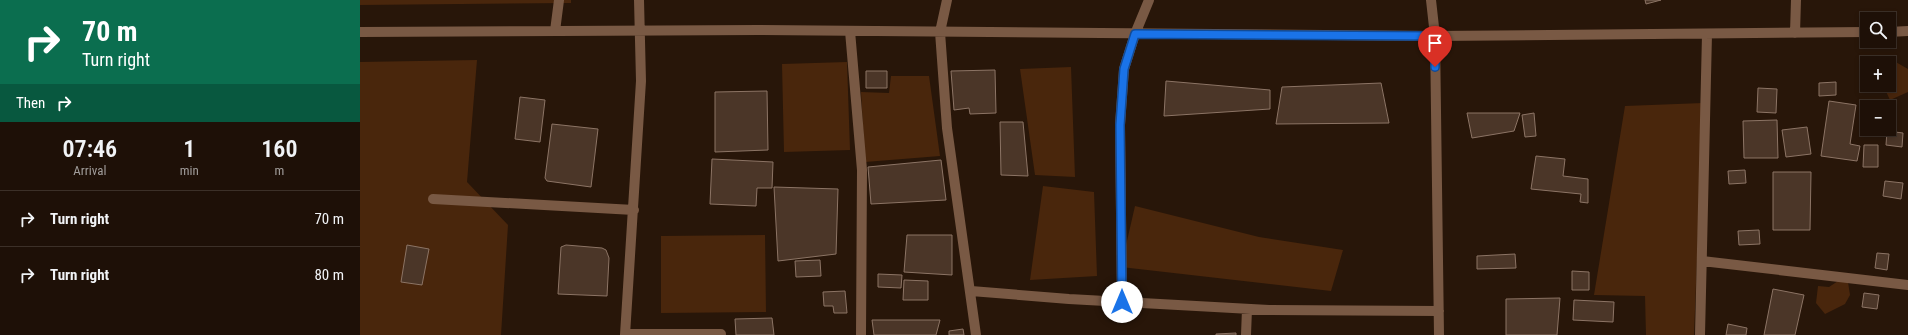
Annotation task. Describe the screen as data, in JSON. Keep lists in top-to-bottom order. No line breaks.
{"page":{"turn":["70 m","Turn right"],"map_buttons":["+","−"],"then":"Then","eta":["07:46","Arrival","1","min","160","m"],"list":[{"name":"Turn right","value":"70 m"},{"name":"Turn right","value":"80 m"}]}}
